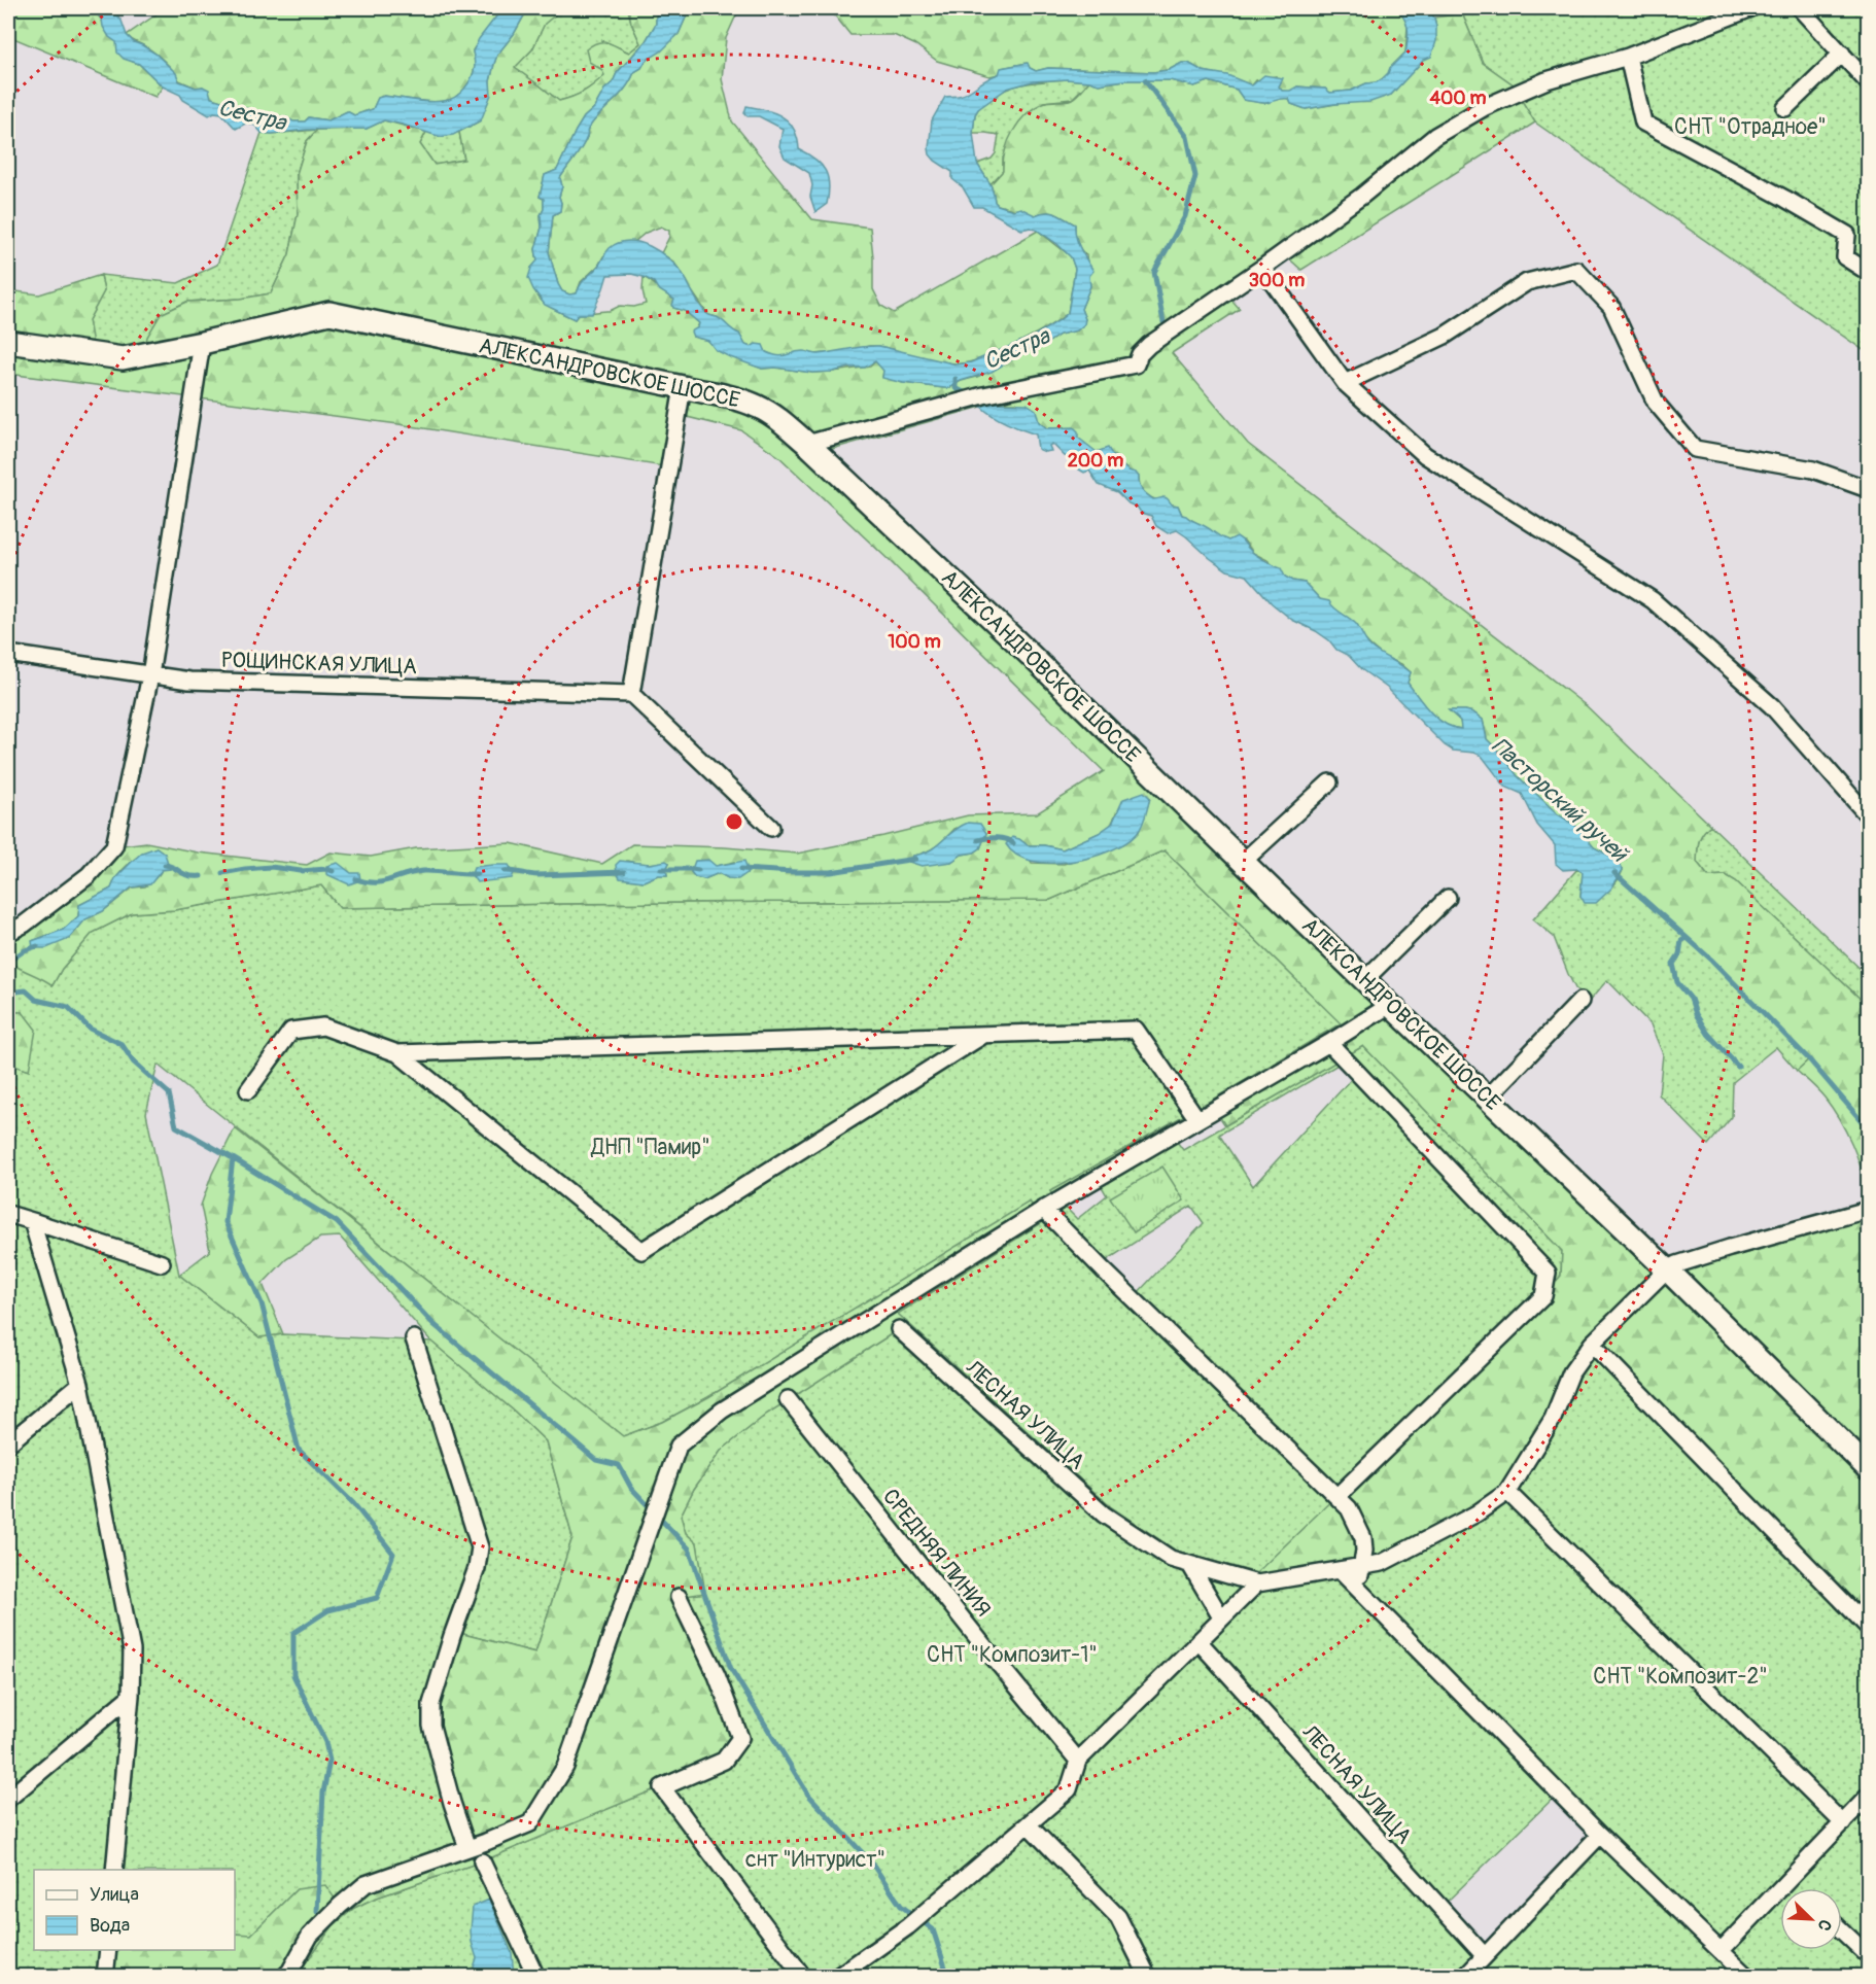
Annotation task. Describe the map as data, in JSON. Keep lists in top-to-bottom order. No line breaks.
{"streets":{"street":["АЛЕКСАНДРОВСКОЕ ШОССЕ","РОЩИНСКАЯ УЛИЦА","ЛЕСНАЯ УЛИЦА","СРЕДНЯЯ ЛИНИЯ"]},"water":["Сестра","Пасторский ручей"],"parks":["СНТ \"Отрадное\"","ДНП \"Памир\"","СНТ \"Композит-1\"","СНТ \"Композит-2\"","снт \"Интурист\""],"legend":["Улица","Вода"],"north":"bottom right","rings":["400 m","300 m","200 m","100 m"]}
